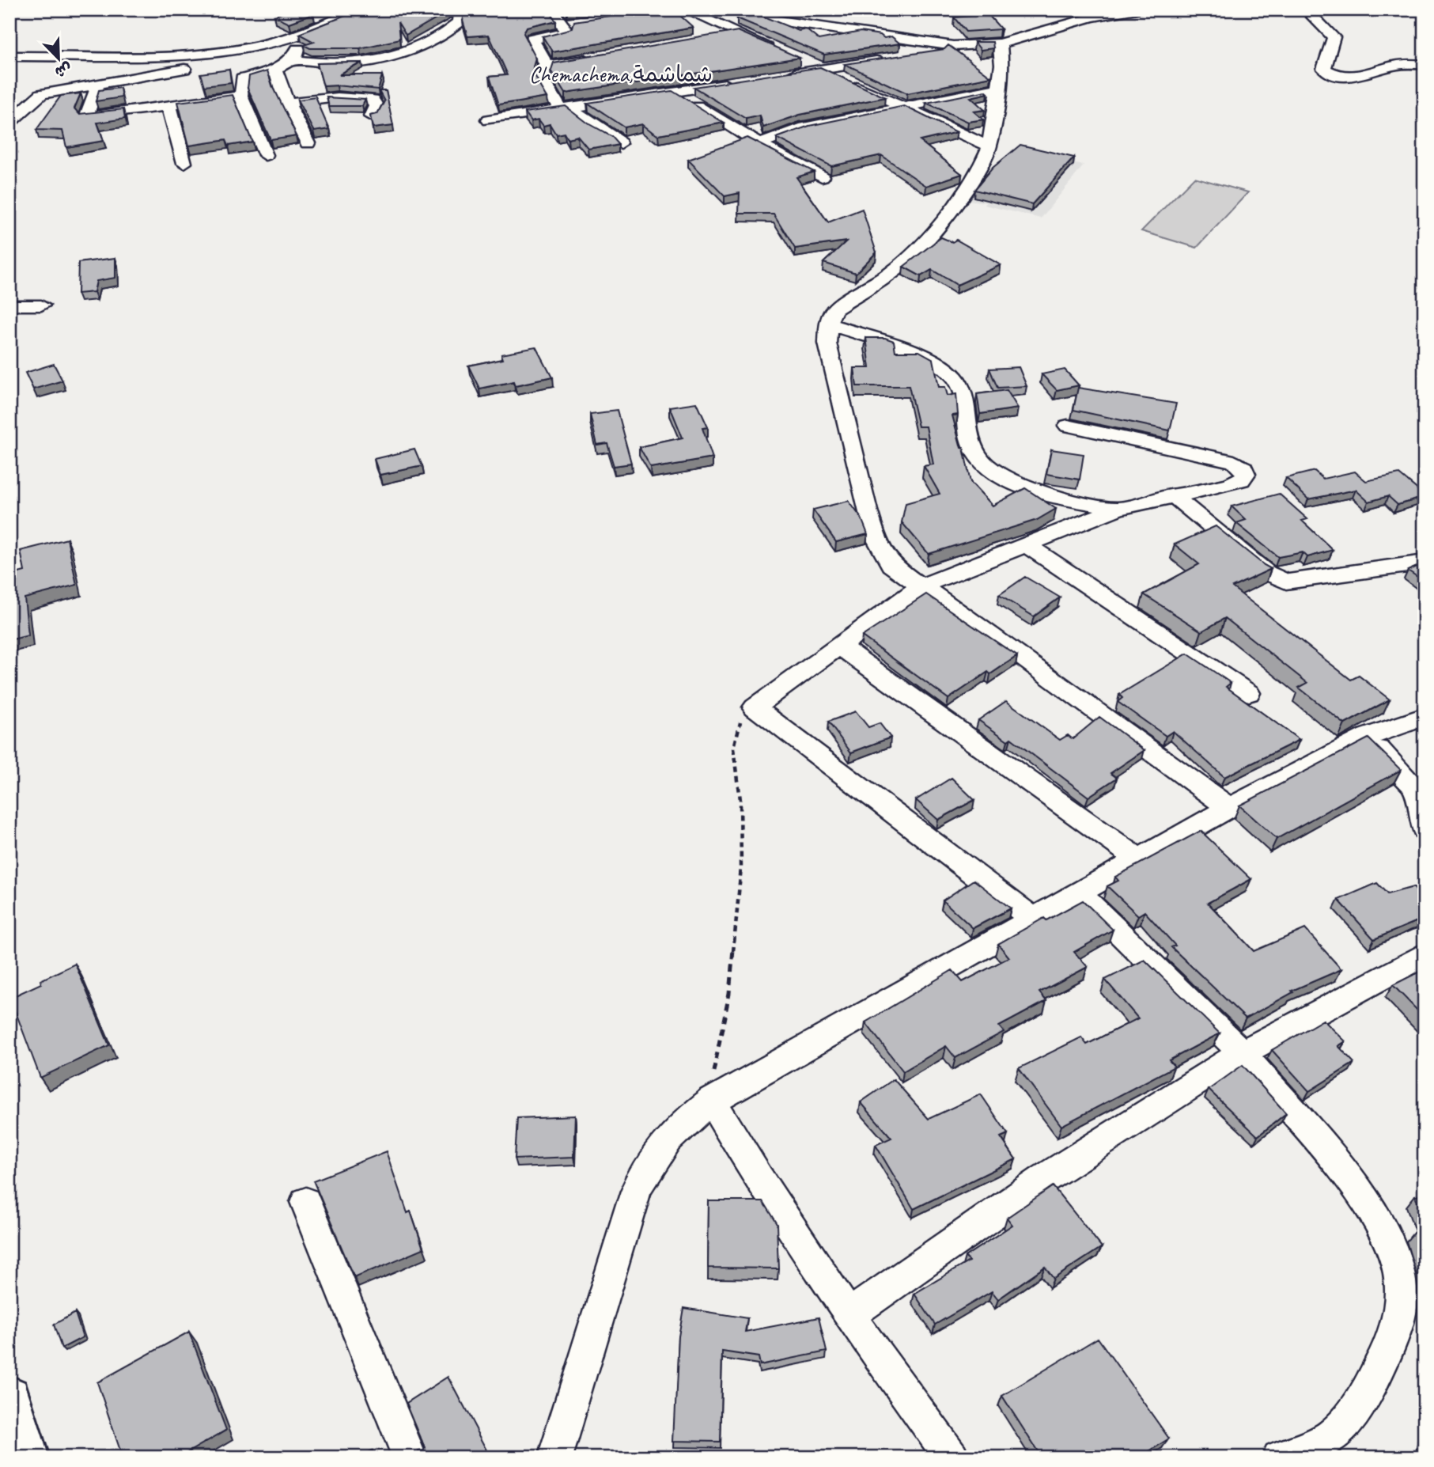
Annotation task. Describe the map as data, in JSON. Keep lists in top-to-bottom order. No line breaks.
{"districts":["Chemachema;شماشمة"],"north":"bottom right"}
